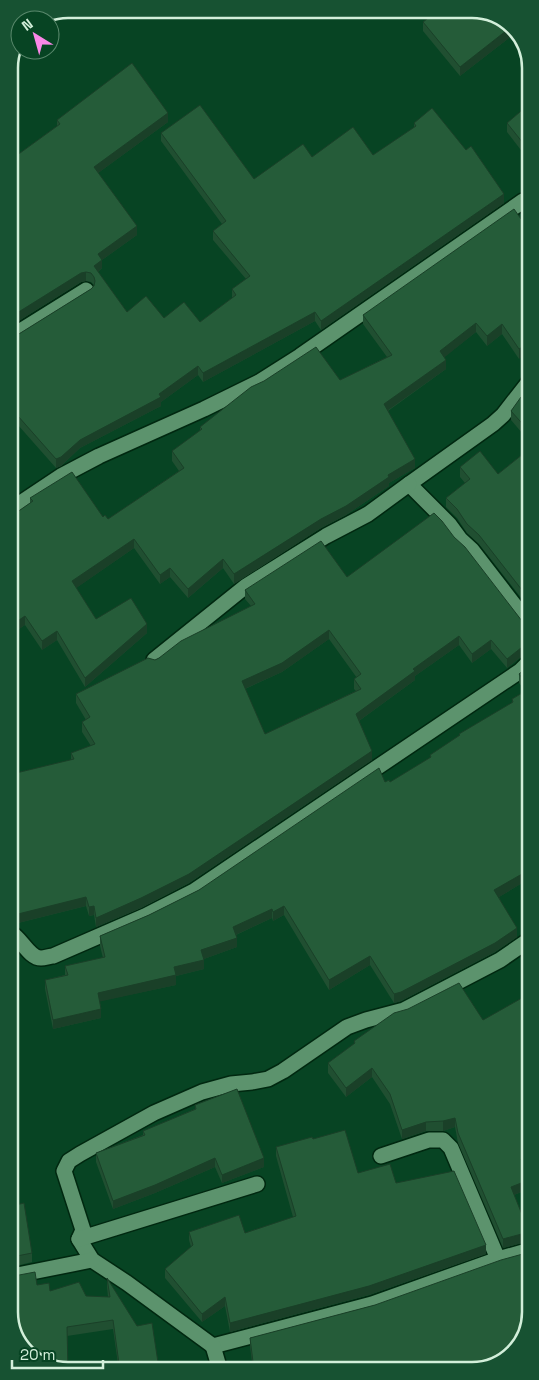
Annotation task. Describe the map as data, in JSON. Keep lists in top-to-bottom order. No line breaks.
{"scale_bar":"20 m","north":"top left"}
